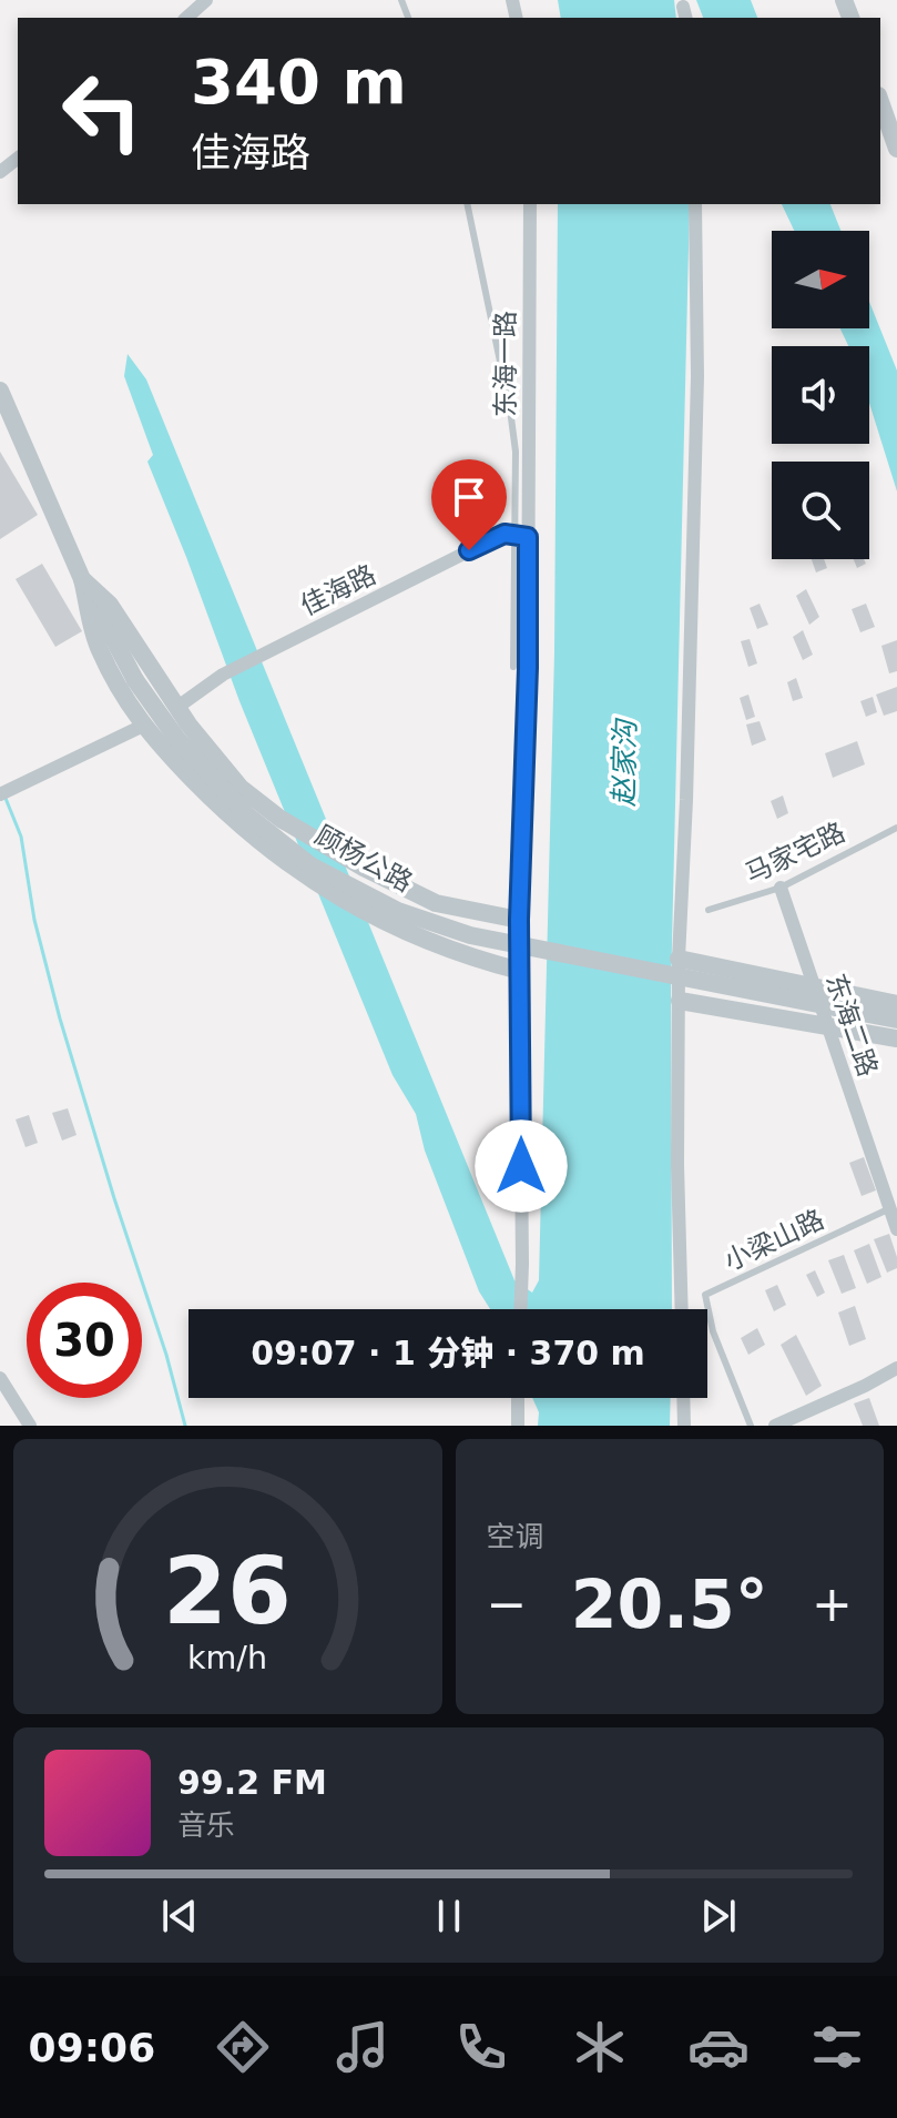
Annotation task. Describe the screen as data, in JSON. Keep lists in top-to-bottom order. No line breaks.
{"streets":{"street":["东海一路","佳海路","顾杨公路","东海二路"],"lane":["马家宅路","小梁山路"]},"crossings":[["东海一路","佳海路"],["马家宅路","东海二路"],["东海二路","小梁山路"]],"water":["赵家沟"],"north":"right","page":{"turn":["340 m","佳海路"],"limit":"30","trip":"09:07 · 1 分钟 · 370 m","tile":"空调","heat":["−","20.5°","+"],"song":["99.2 FM","音乐"],"tabs":"09:06","gauge":["26","km/h"]}}
